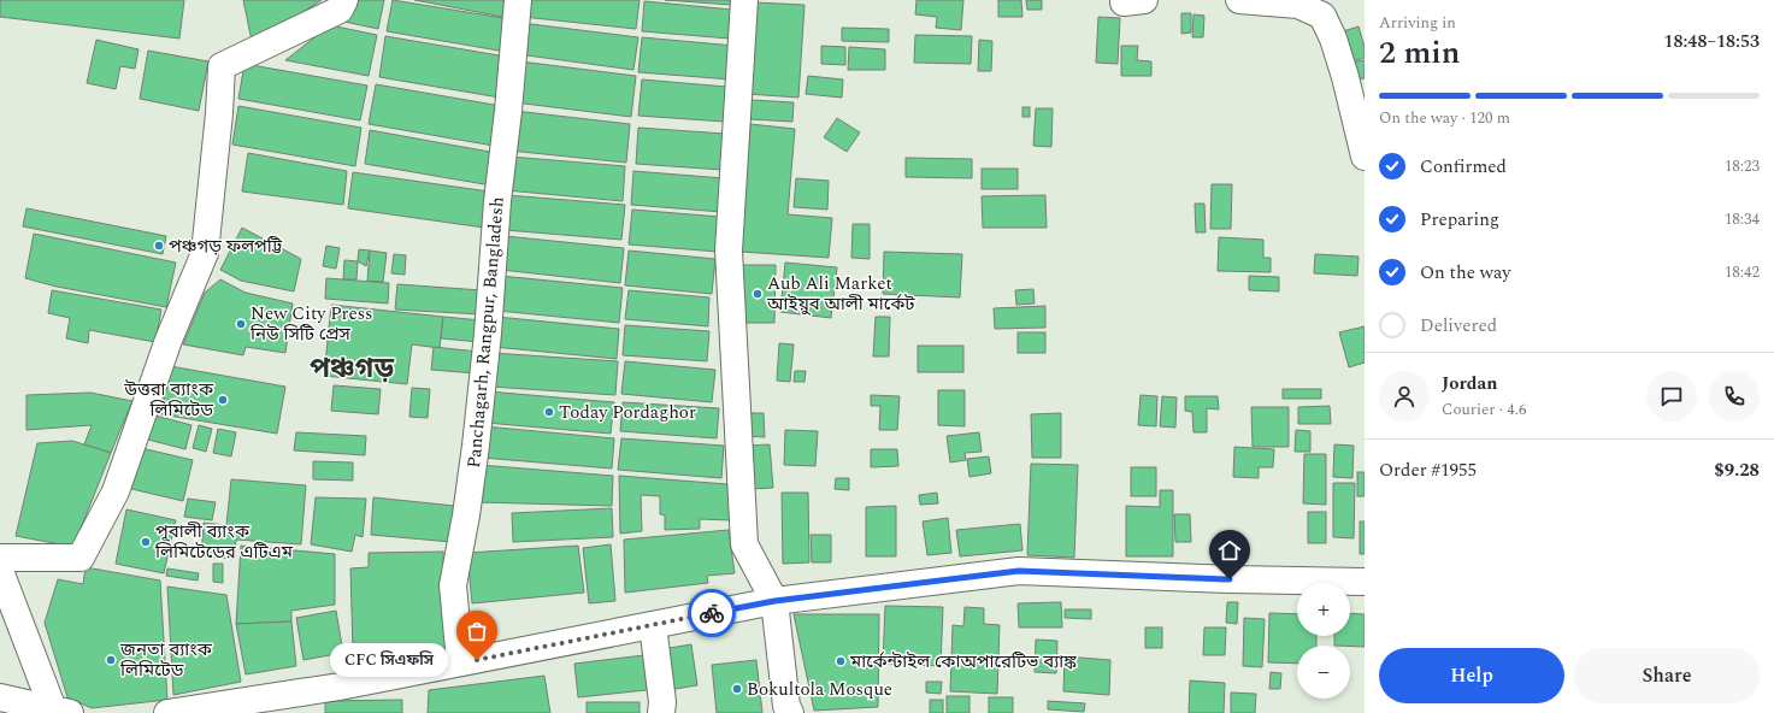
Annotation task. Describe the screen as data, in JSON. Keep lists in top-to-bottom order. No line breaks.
{"streets":{"street":["Panchagarh, Rangpur, Bangladesh"]},"districts":["পঞ্চগড়"],"places":["পঞ্চগড় ফলপট্টি","Aub Ali Market আইয়ুব আলী মার্কেট","New City Press নিউ সিটি প্রেস","উত্তরা ব্যাংক লিমিটেড","Today Pordaghor","পূবালী ব্যাংক লিমিটেডের এটিএম","জনতা ব্যাংক লিমিটেড","CFC সিএফসি","মার্কেন্টাইল কোঅপারেটিভ ব্যাঙ্ক","Bokultola Mosque"],"page":{"heading":["2 min","Arriving in","18:48–18:53"],"panel":["Jordan","Courier · 4.6","Order #1955","$9.28"],"bar":"On the way · 120 m","list":[["Confirmed","18:23"],["Preparing","18:34"],["On the way","18:42"],"Delivered"],"map_buttons":["+","−"],"buttons":["Help","Share"],"bubble":"CFC সিএফসি"}}
